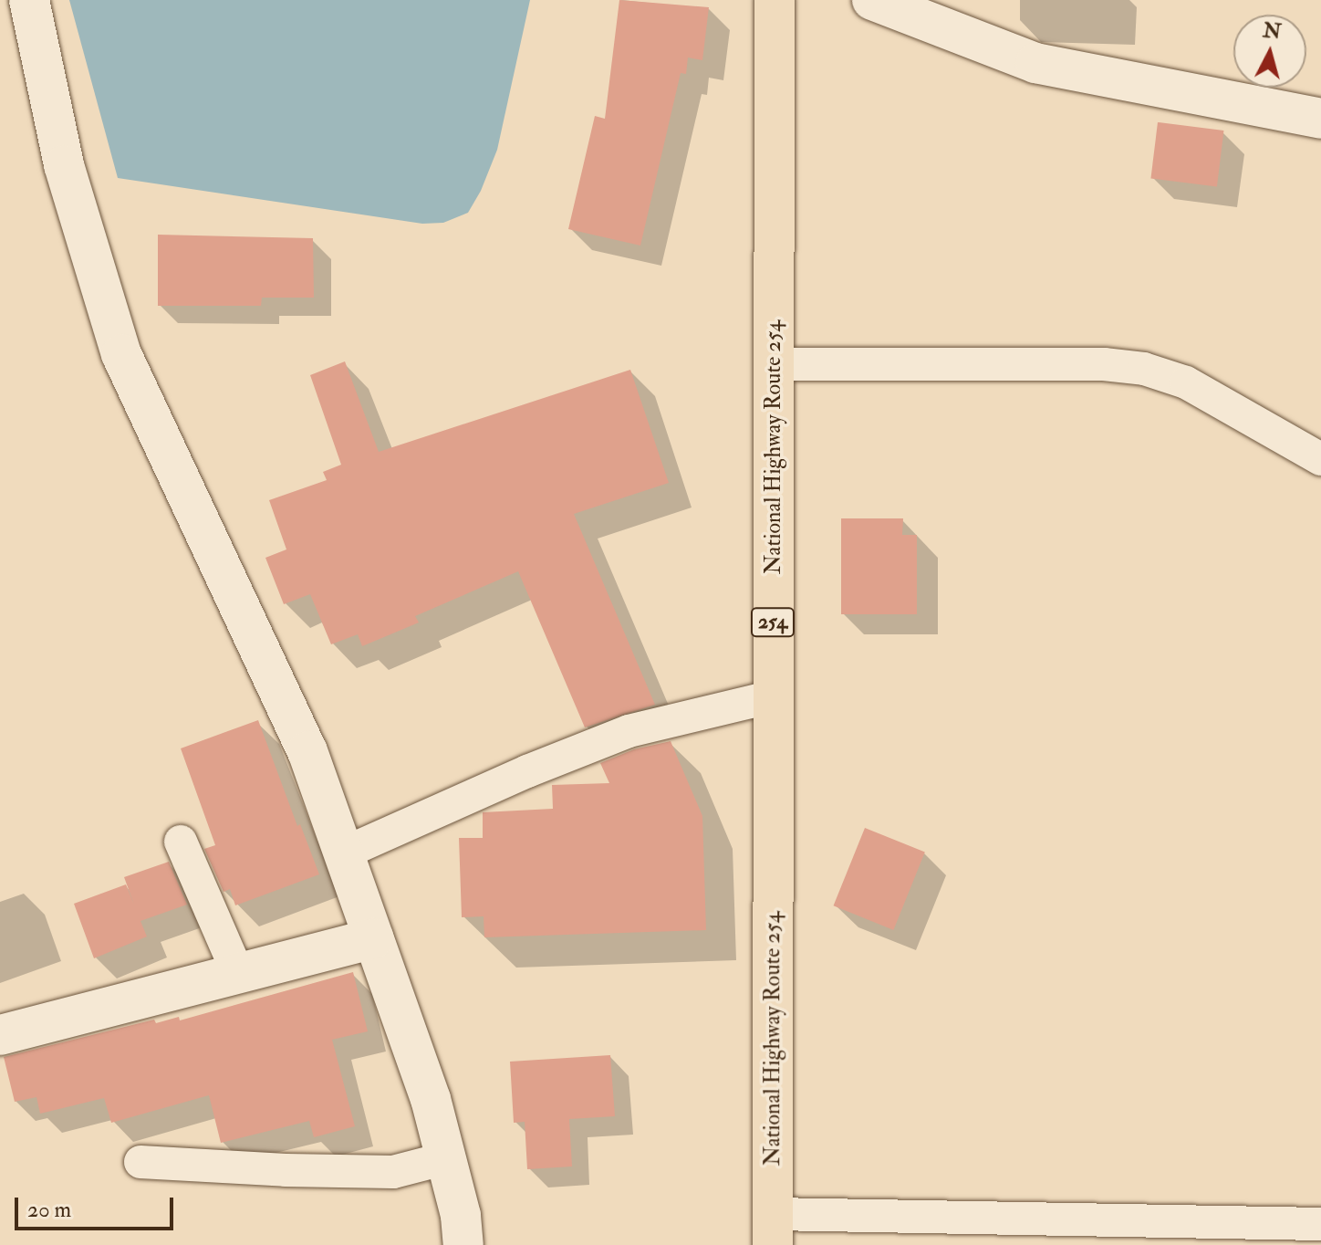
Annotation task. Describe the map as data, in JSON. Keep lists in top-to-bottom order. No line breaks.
{"streets":{"highway":["National Highway Route 254","254"]},"scale_bar":"20 m","north":"top"}
